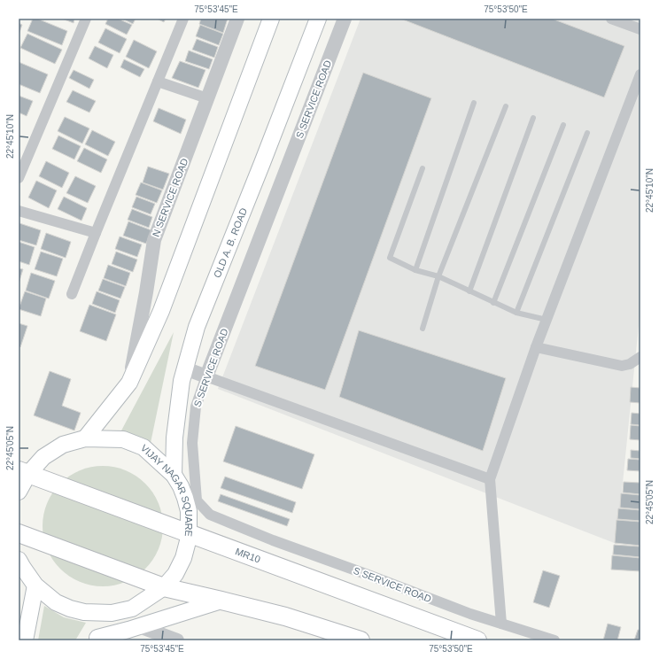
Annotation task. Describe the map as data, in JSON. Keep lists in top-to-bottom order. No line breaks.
{"streets":{"main road":["OLD A. B. ROAD","VIJAY NAGAR SQUARE","MR10"],"street":["S SERVICE ROAD","N SERVICE ROAD"]},"crossings":[["OLD A. B. ROAD","VIJAY NAGAR SQUARE"],["VIJAY NAGAR SQUARE","MR10"]],"coordinates":["75°53'45\"E","75°53'50\"E","22°45'10\"N","22°45'05\"N"]}
